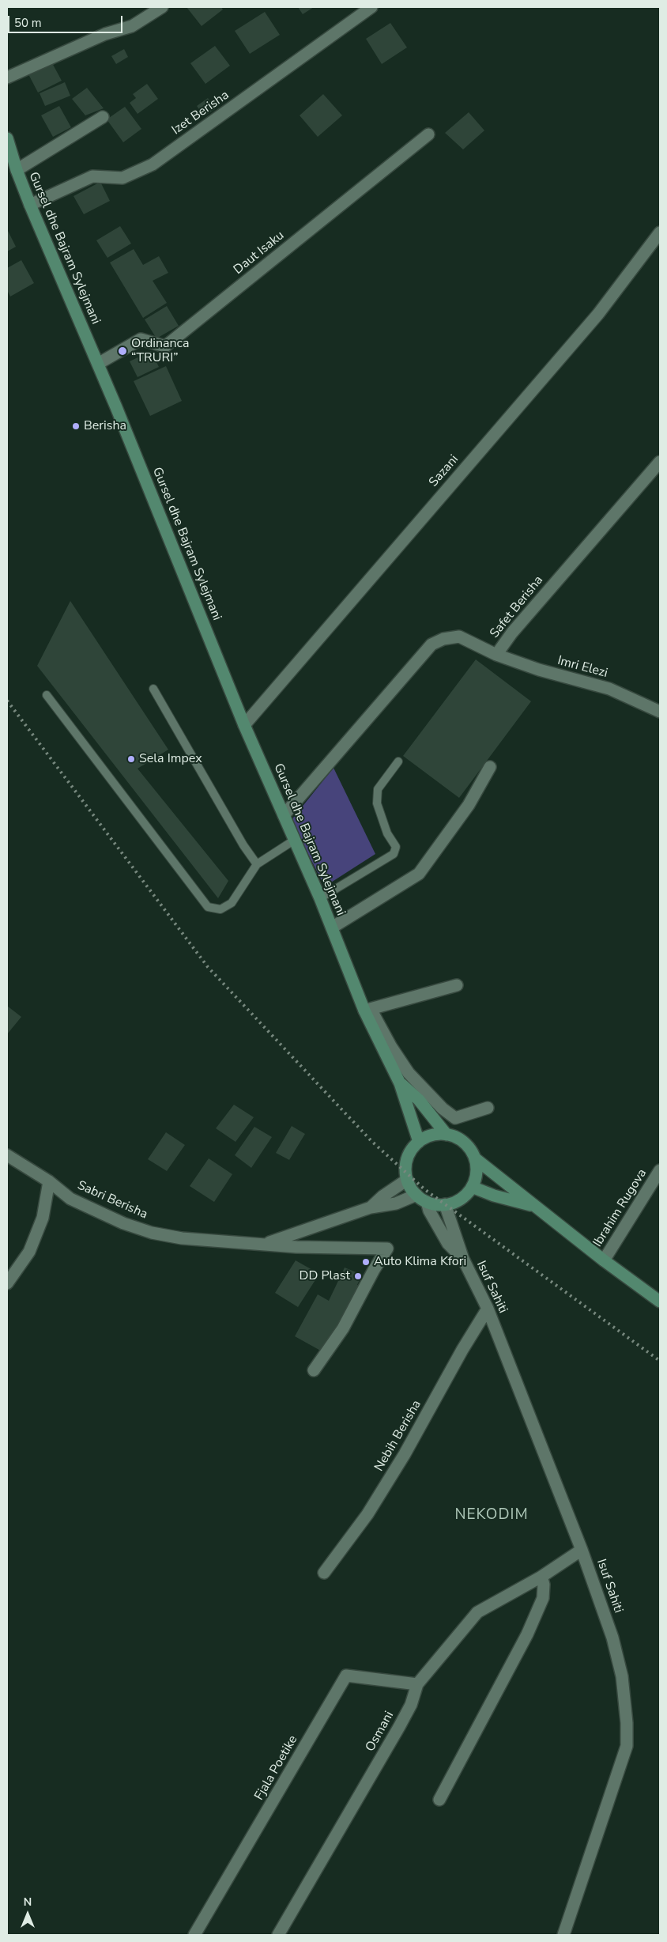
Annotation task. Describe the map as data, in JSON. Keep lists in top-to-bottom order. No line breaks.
{"streets":{"street":["Izet Berisha","Gursel dhe Bajram Sylejmani","Daut Isaku","Sazani","Safet Berisha","Imri Elezi","Sabri Berisha","Ibrahim Rugova","Isuf Sahiti","Nebih Berisha","Osmani","Fjala Poetike"]},"crossings":[["Izet Berisha","Gursel dhe Bajram Sylejmani"],["Gursel dhe Bajram Sylejmani","Daut Isaku"],["Gursel dhe Bajram Sylejmani","Sazani"],["Gursel dhe Bajram Sylejmani","Safet Berisha"],["Gursel dhe Bajram Sylejmani","Sabri Berisha"],["Gursel dhe Bajram Sylejmani","Ibrahim Rugova"],["Gursel dhe Bajram Sylejmani","Isuf Sahiti"],["Safet Berisha","Imri Elezi"],["Sabri Berisha","Ibrahim Rugova"],["Sabri Berisha","Isuf Sahiti"],["Ibrahim Rugova","Isuf Sahiti"],["Isuf Sahiti","Nebih Berisha"],["Isuf Sahiti","Osmani"],["Osmani","Fjala Poetike"]],"districts":["NEKODIM"],"places":["Ordinanca “TRURI”","Berisha","Sela Impex","Auto Klima Kfori","DD Plast"],"scale_bar":"50 m","north":"top"}
